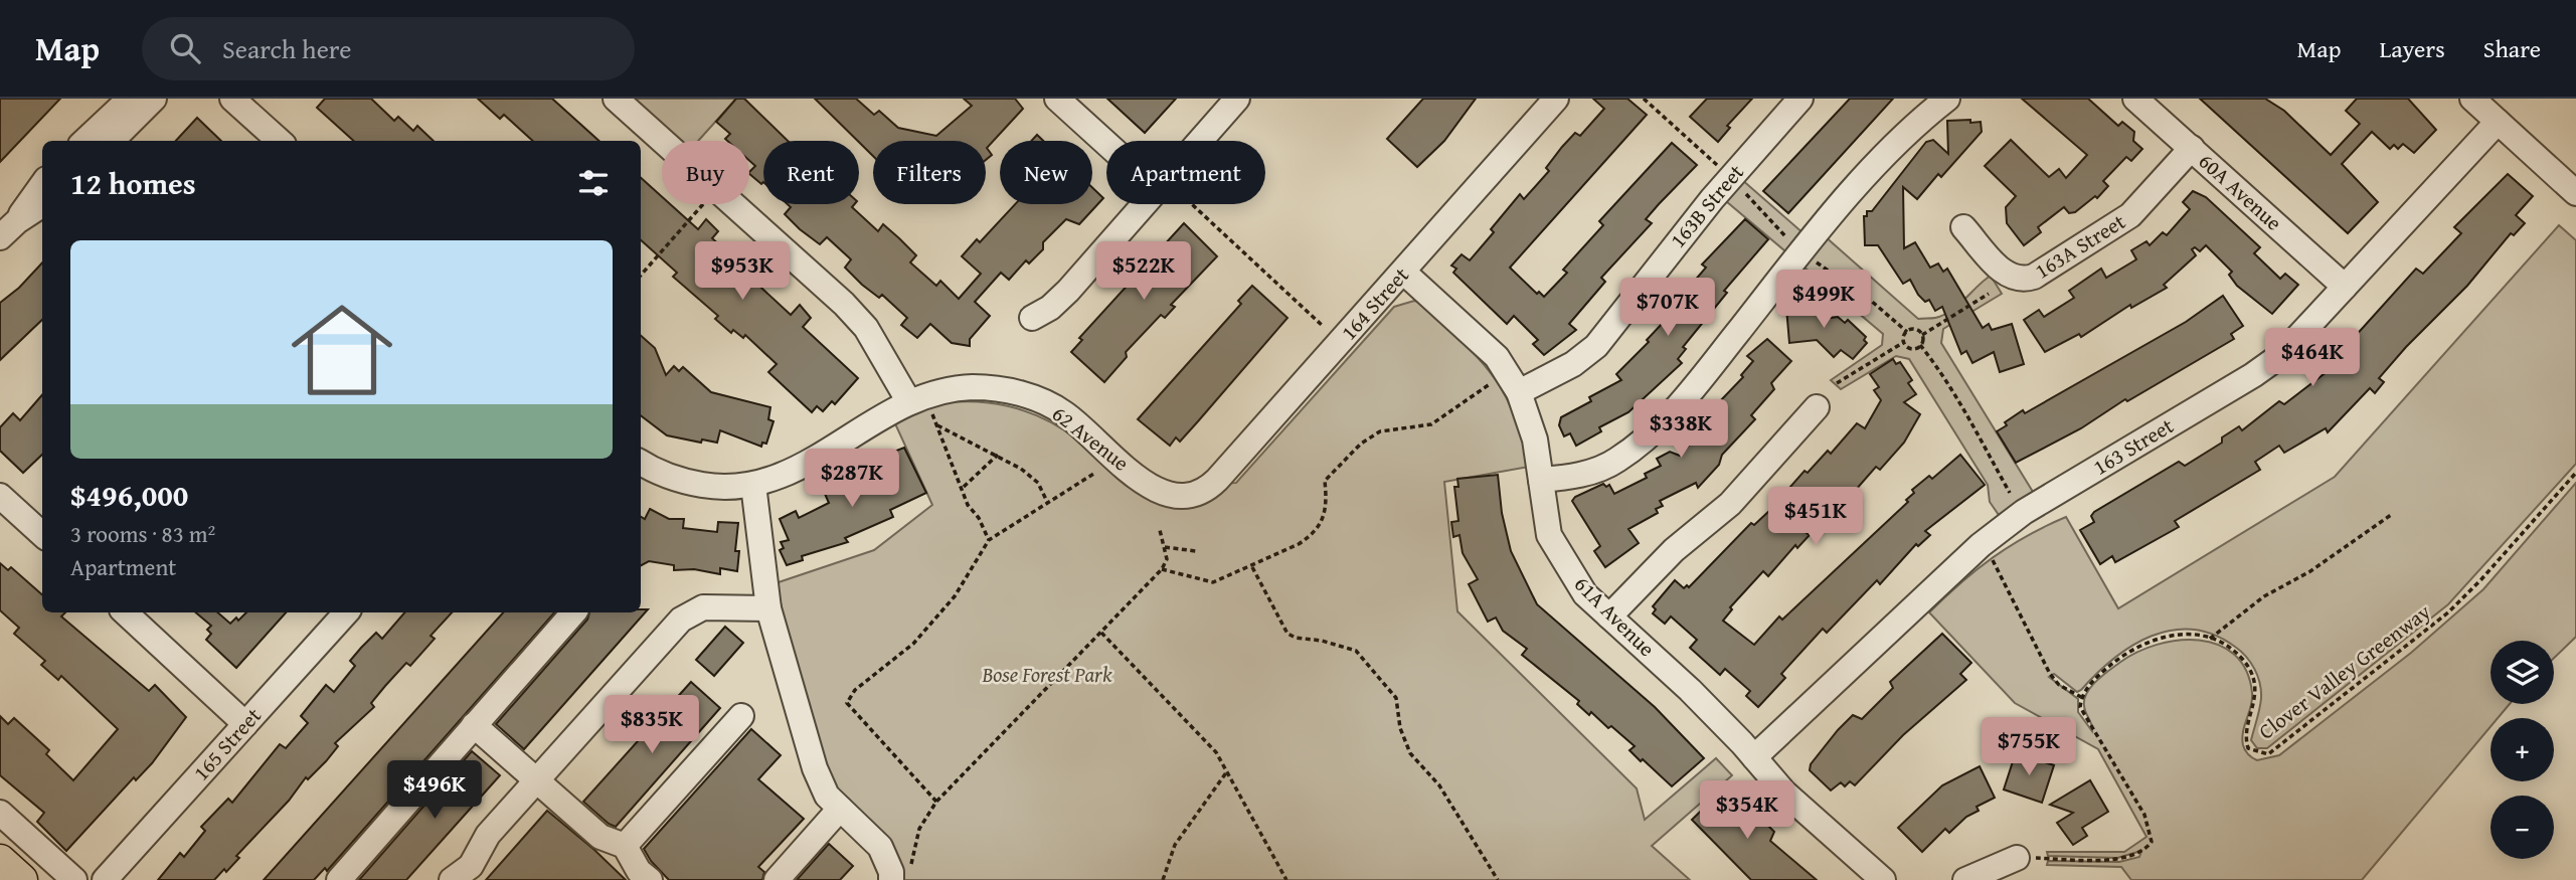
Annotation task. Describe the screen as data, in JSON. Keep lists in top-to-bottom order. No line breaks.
{"streets":{"street":["60A Avenue","163B Street","163A Street","164 Street","62 Avenue","163 Street","61A Avenue","165 Street"],"path":["Clover Valley Greenway"]},"crossings":[["60A Avenue","163A Street"],["60A Avenue","163 Street"],["163B Street","61A Avenue"],["164 Street","62 Avenue"],["164 Street","61A Avenue"],["163 Street","61A Avenue"]],"parks":["Bose Forest Park"],"page":{"header":"Map","search":"Search here","nav":["Map","Layers","Share"],"chip":["Buy","Rent","Filters","New","Apartment"],"heading":"12 homes","list":[{"name":"$496,000","note":"3 rooms · 83 m² · Apartment"}],"price":["$953K","$522K","$499K","$707K","$464K","$338K","$287K","$451K","$835K","$755K","$496K","$354K"],"map_buttons":["+","−"]}}
